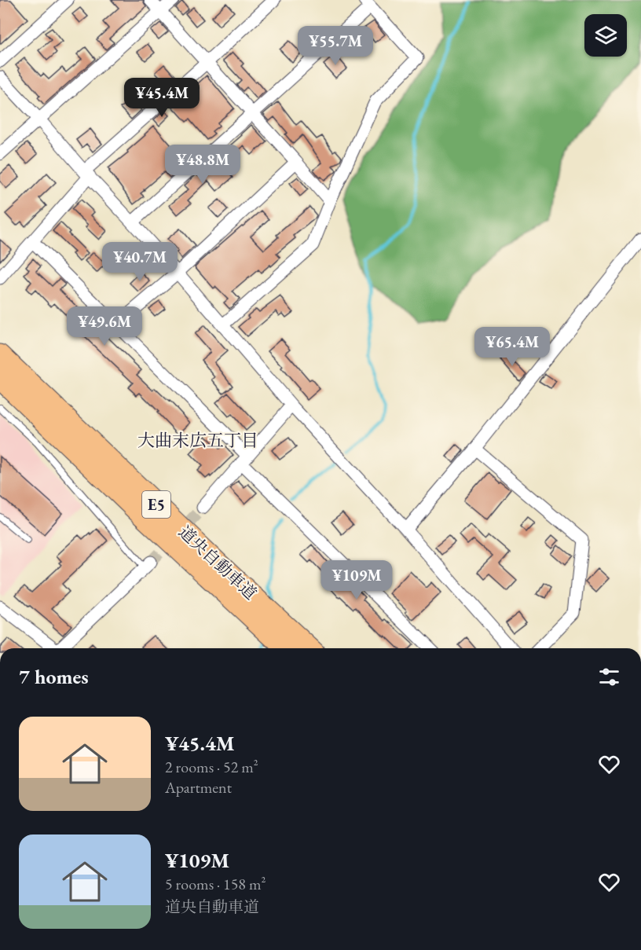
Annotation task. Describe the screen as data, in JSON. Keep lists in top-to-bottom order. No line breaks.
{"streets":{"highway":["E5","道央自動車道"]},"districts":["大曲末広五丁目"],"page":{"price":["¥55.7M","¥45.4M","¥48.8M","¥40.7M","¥49.6M","¥65.4M","¥109M"],"heading":"7 homes","list":[{"name":"¥45.4M","note":"2 rooms · 52 m² · Apartment"},{"name":"¥109M","note":"5 rooms · 158 m² · 道央自動車道"}]}}
